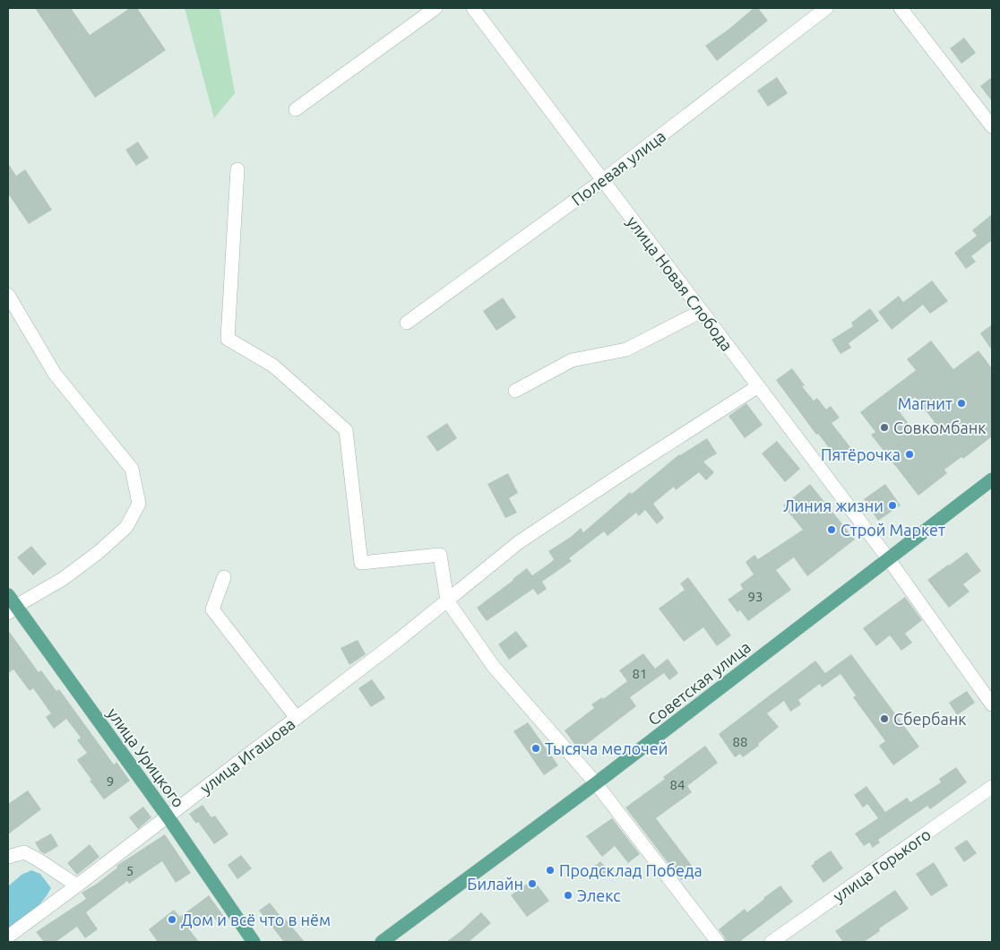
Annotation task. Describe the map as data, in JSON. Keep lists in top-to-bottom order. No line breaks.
{"streets":{"main road":["Советская улица","улица Урицкого"],"street":["Полевая улица","улица Новая Слобода","улица Игашова","улица Горького"]},"crossings":[["Полевая улица","улица Новая Слобода"],["улица Новая Слобода","Советская улица"],["улица Новая Слобода","улица Игашова"],["улица Игашова","улица Урицкого"]],"places":["Магнит","Совкомбанк","Пятёрочка","Линия жизни","Строй Маркет","Сбербанк","Тысяча мелочей","Продсклад Победа","Билайн","Элекс","Дом и всё что в нём"],"house_numbers":["93","81","88","9","84","5"]}
